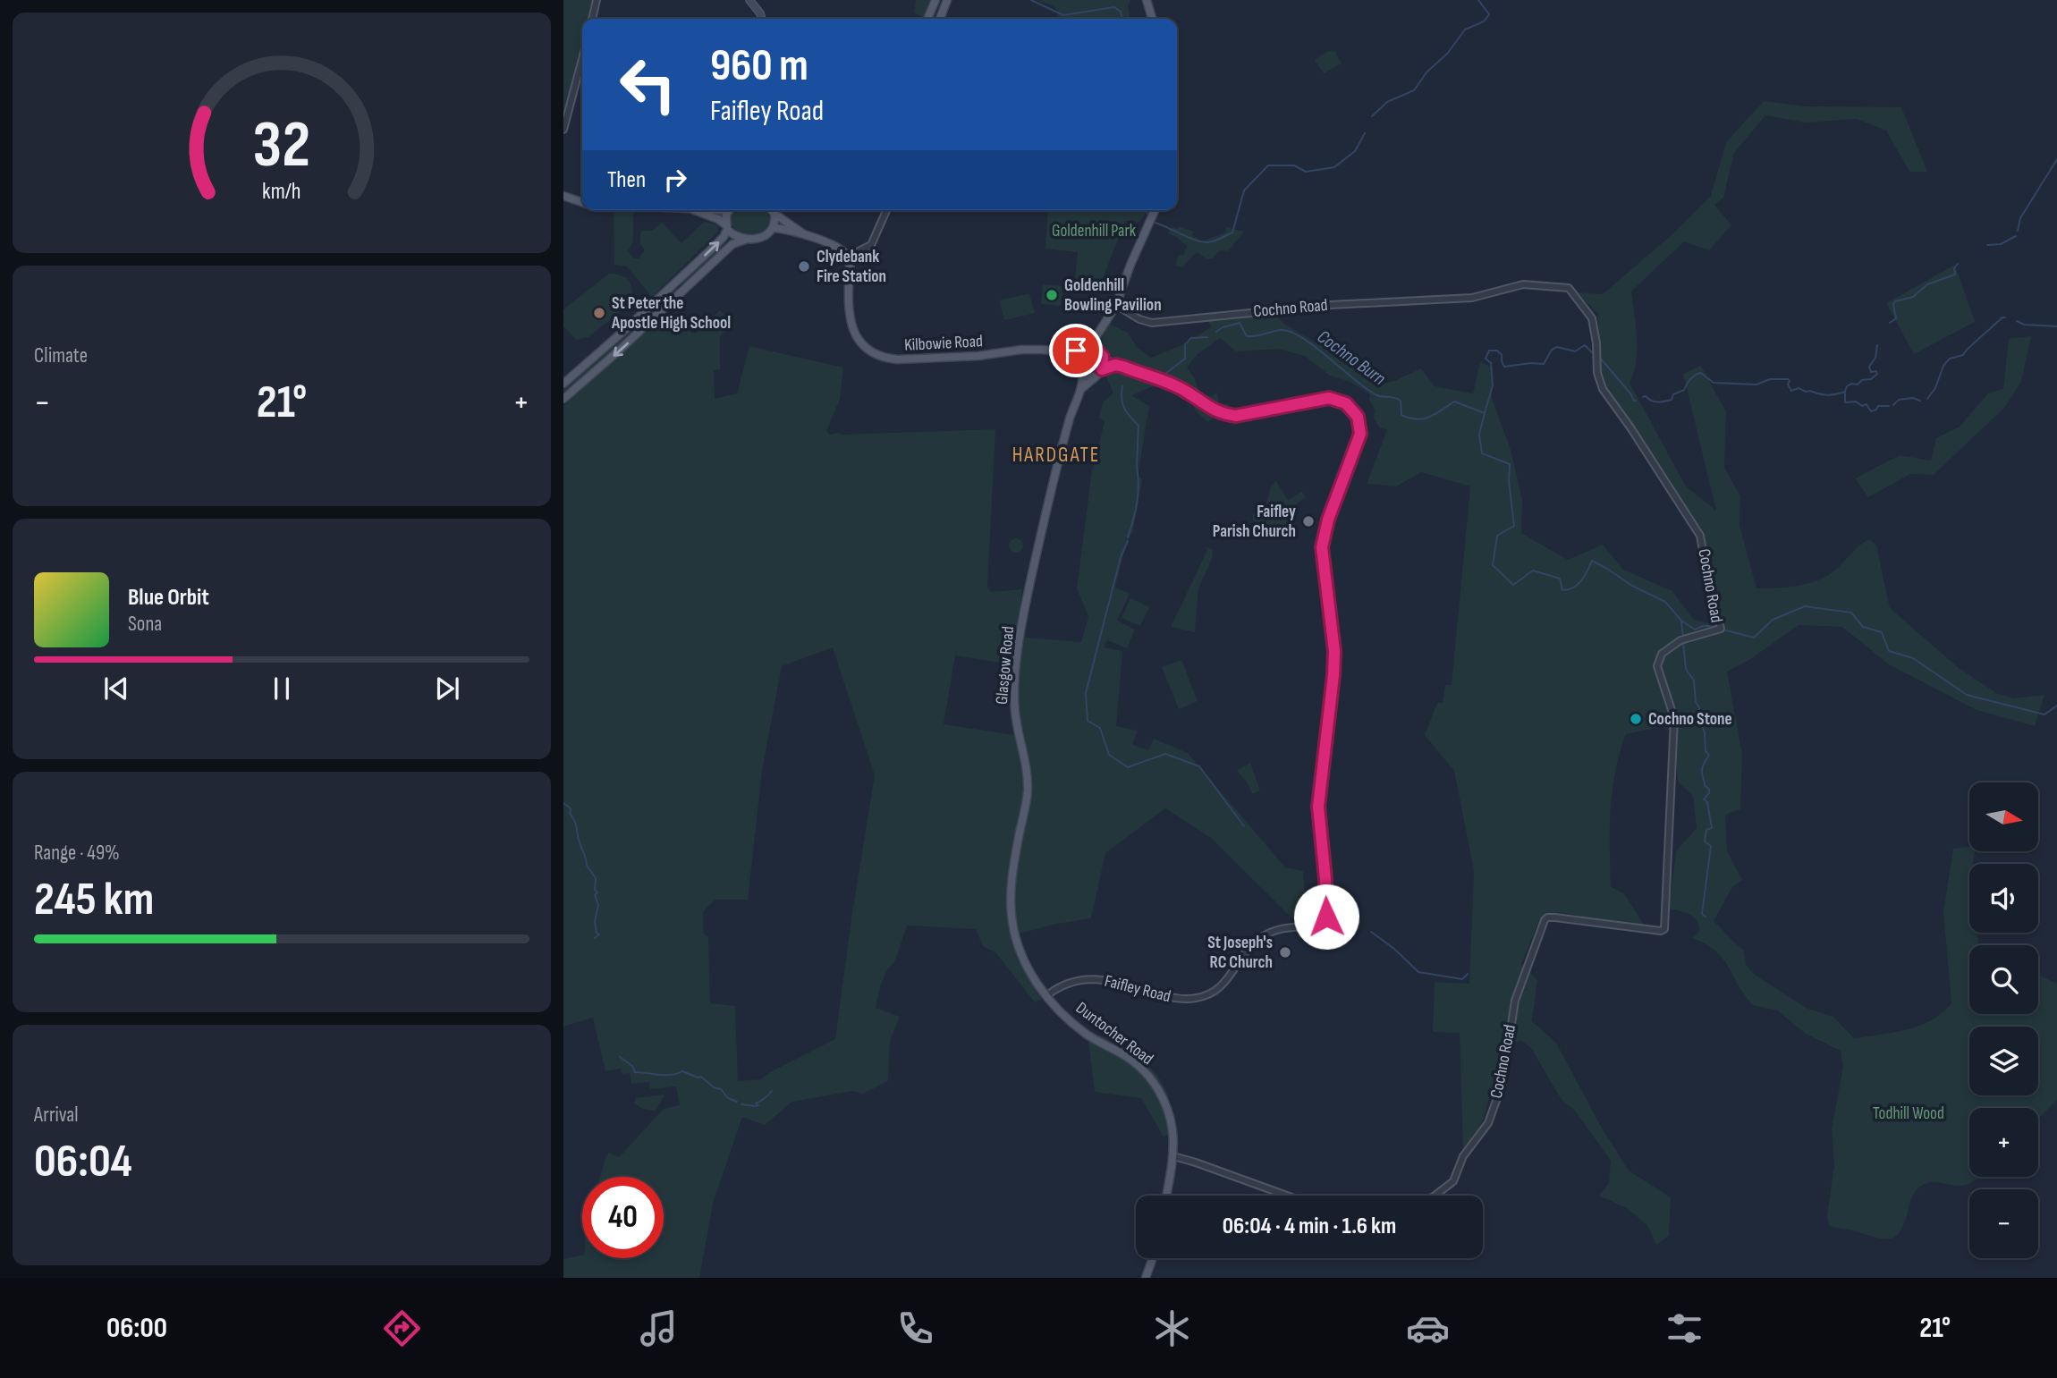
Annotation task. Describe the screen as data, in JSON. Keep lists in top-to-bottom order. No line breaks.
{"streets":{"main road":["Kilbowie Road","Glasgow Road","Duntocher Road"],"street":["Cochno Road","Faifley Road"]},"crossings":[["Kilbowie Road","Glasgow Road"],["Kilbowie Road","Faifley Road"],["Glasgow Road","Faifley Road"],["Glasgow Road","Duntocher Road"],["Faifley Road","Duntocher Road"]],"districts":["HARDGATE"],"water":["Cochno Burn"],"parks":["Goldenhill Park","Todhill Wood"],"places":["Clydebank Fire Station","Goldenhill Bowling Pavilion","St Peter the Apostle High School","Faifley Parish Church","Cochno Stone","St Joseph's RC Church"],"north":"right","page":{"turn":["960 m","Faifley Road"],"then":"Then","tile":["Climate",["Range · 49%","245 km"],["Arrival","06:04"]],"heat":["−","21°","+"],"song":["Blue Orbit","Sona"],"map_buttons":["+","−"],"limit":"40","trip":"06:04 · 4 min · 1.6 km","tabs":["06:00","21°"],"gauge":["32","km/h"]}}
